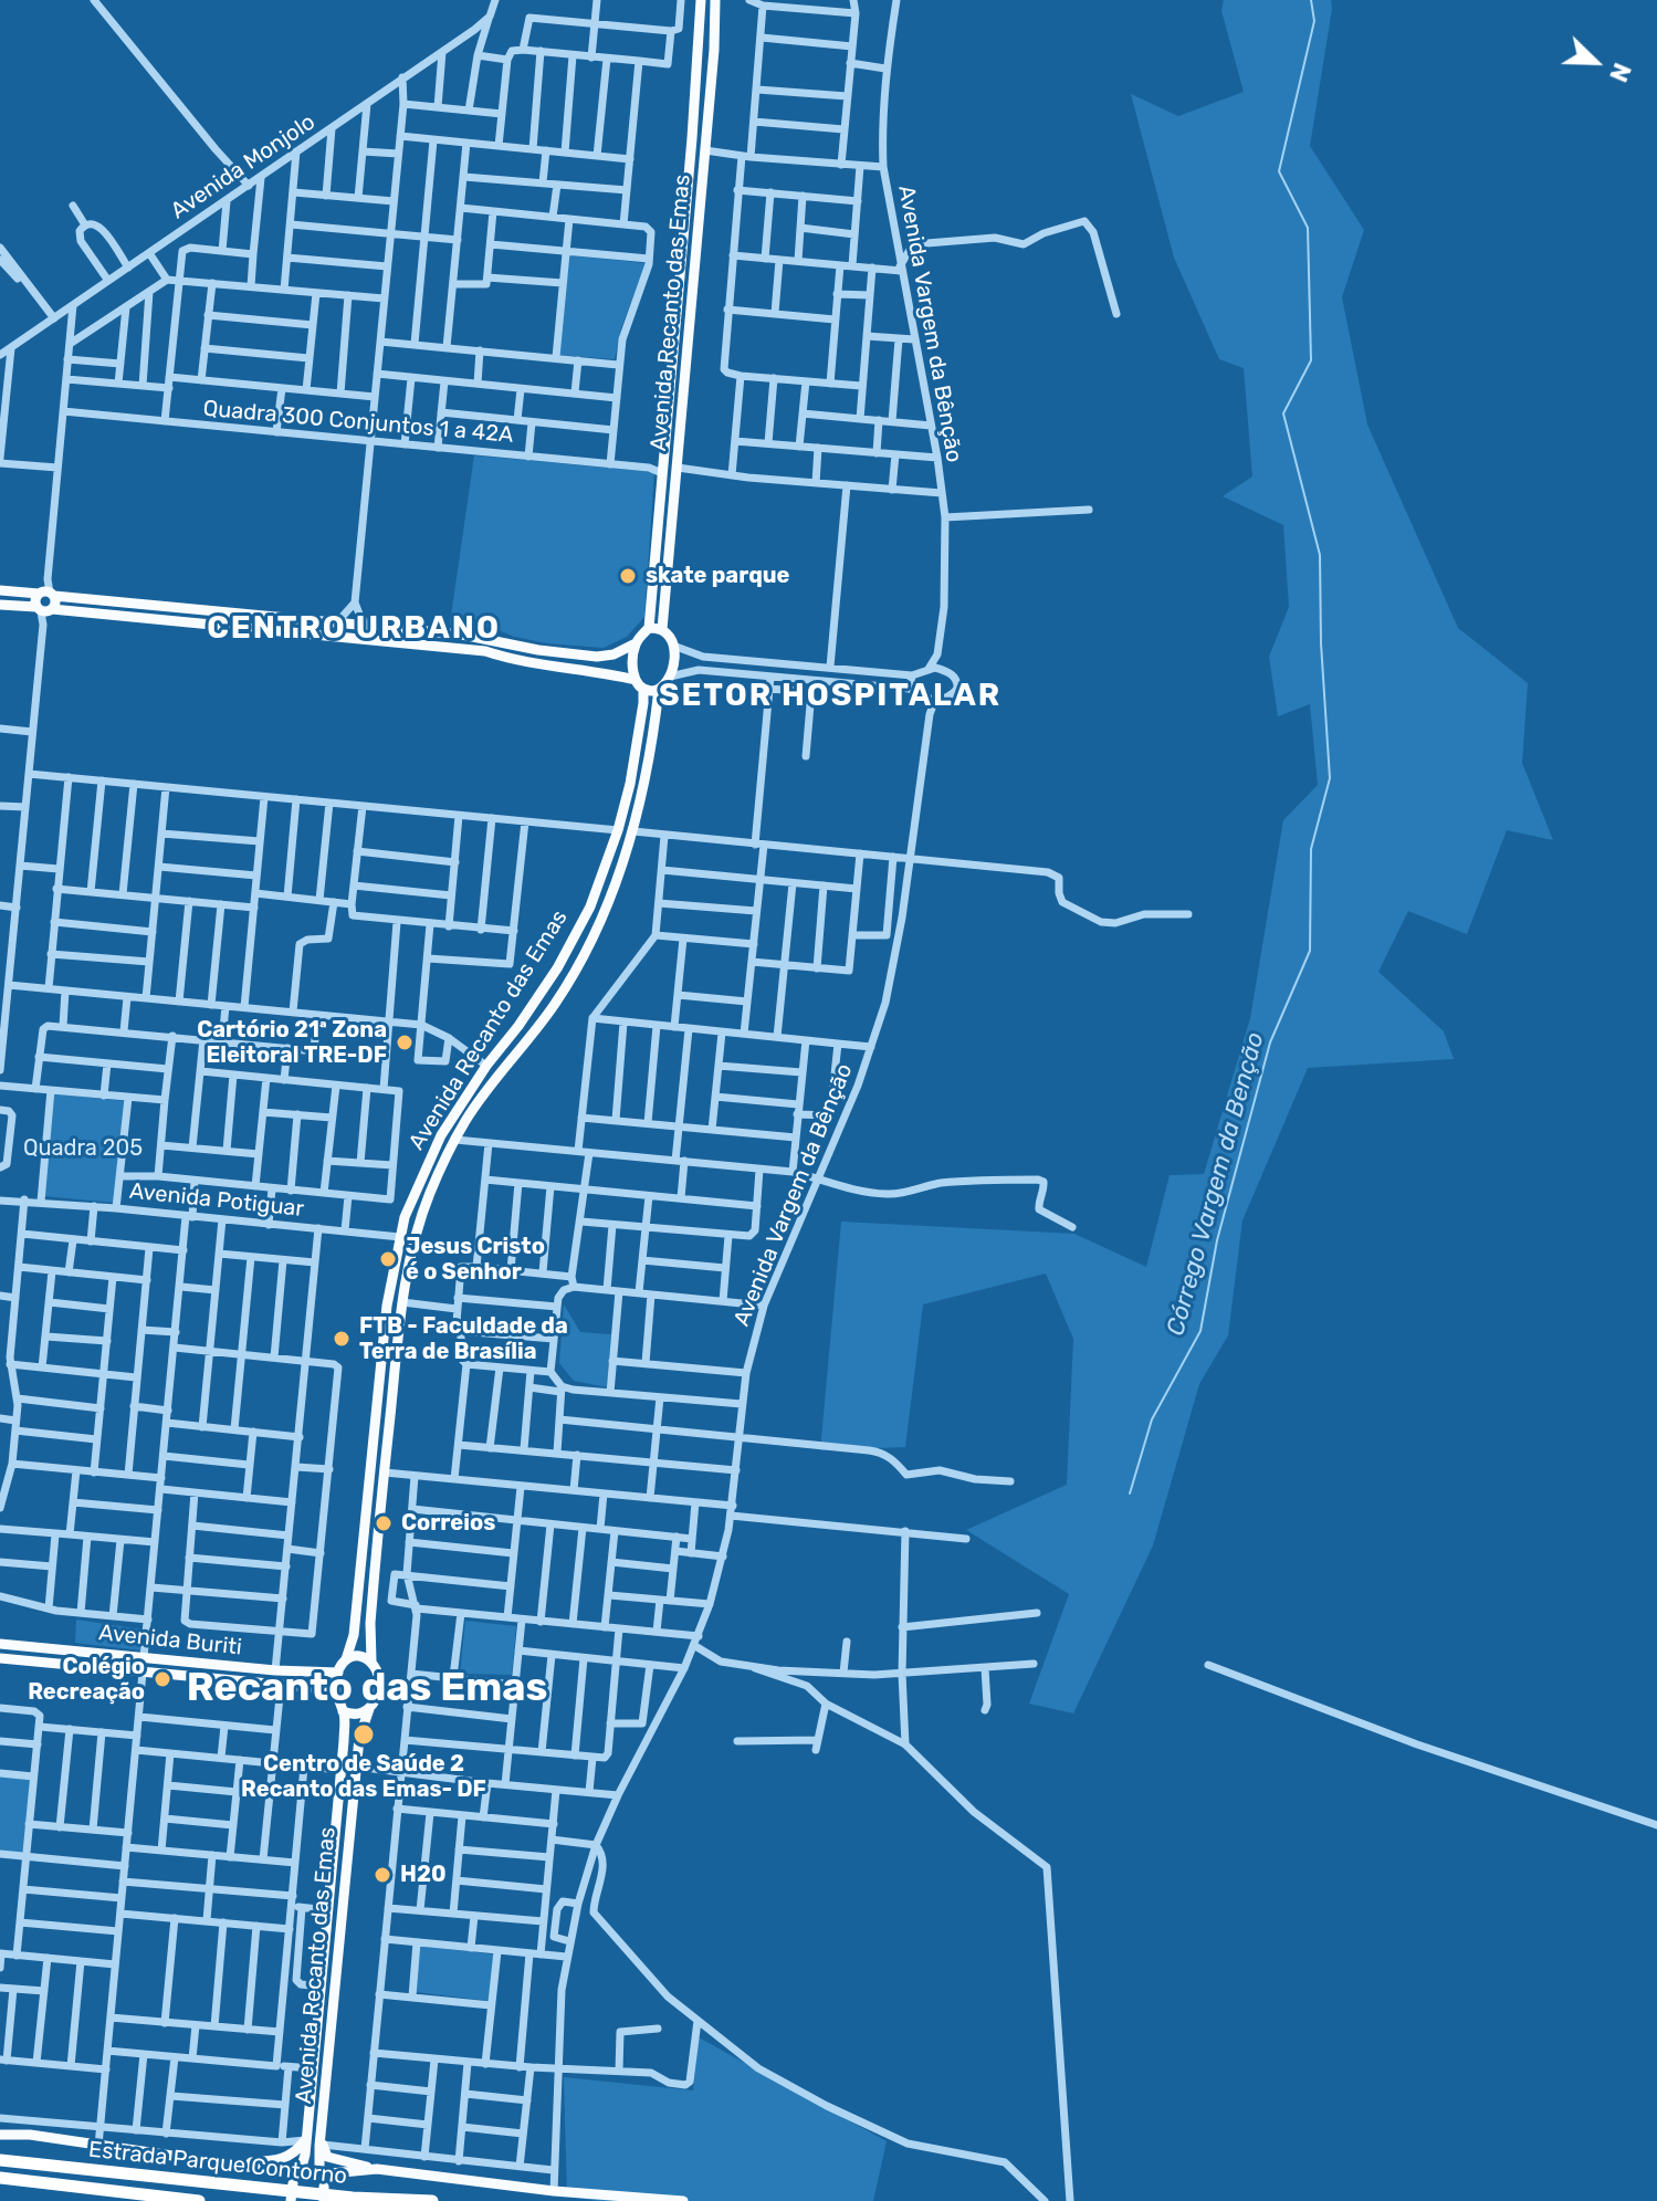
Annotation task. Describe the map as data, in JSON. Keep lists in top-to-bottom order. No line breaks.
{"streets":{"highway":["Estrada Parque Contorno"],"main road":["Avenida Recanto das Emas","Avenida Buriti"],"street":["Avenida Monjolo","Avenida Vargem da Bênção","Quadra 300 Conjuntos 1 a 42A","Avenida Potiguar"]},"crossings":[["Avenida Recanto das Emas","Quadra 300 Conjuntos 1 a 42A"],["Avenida Recanto das Emas","Avenida Potiguar"],["Avenida Recanto das Emas","Avenida Buriti"]],"districts":["CENTRO URBANO","SETOR HOSPITALAR","Recanto das Emas"],"water":["Córrego Vargem da Benção"],"parks":["Quadra 205"],"places":["skate parque","Cartório 21ª Zona Eleitoral TRE-DF","Jesus Cristo é o Senhor","FTB - Faculdade da Terra de Brasília","Correios","Colégio Recreação","Centro de Saúde 2 Recanto das Emas- DF","H20"],"north":"bottom right"}
